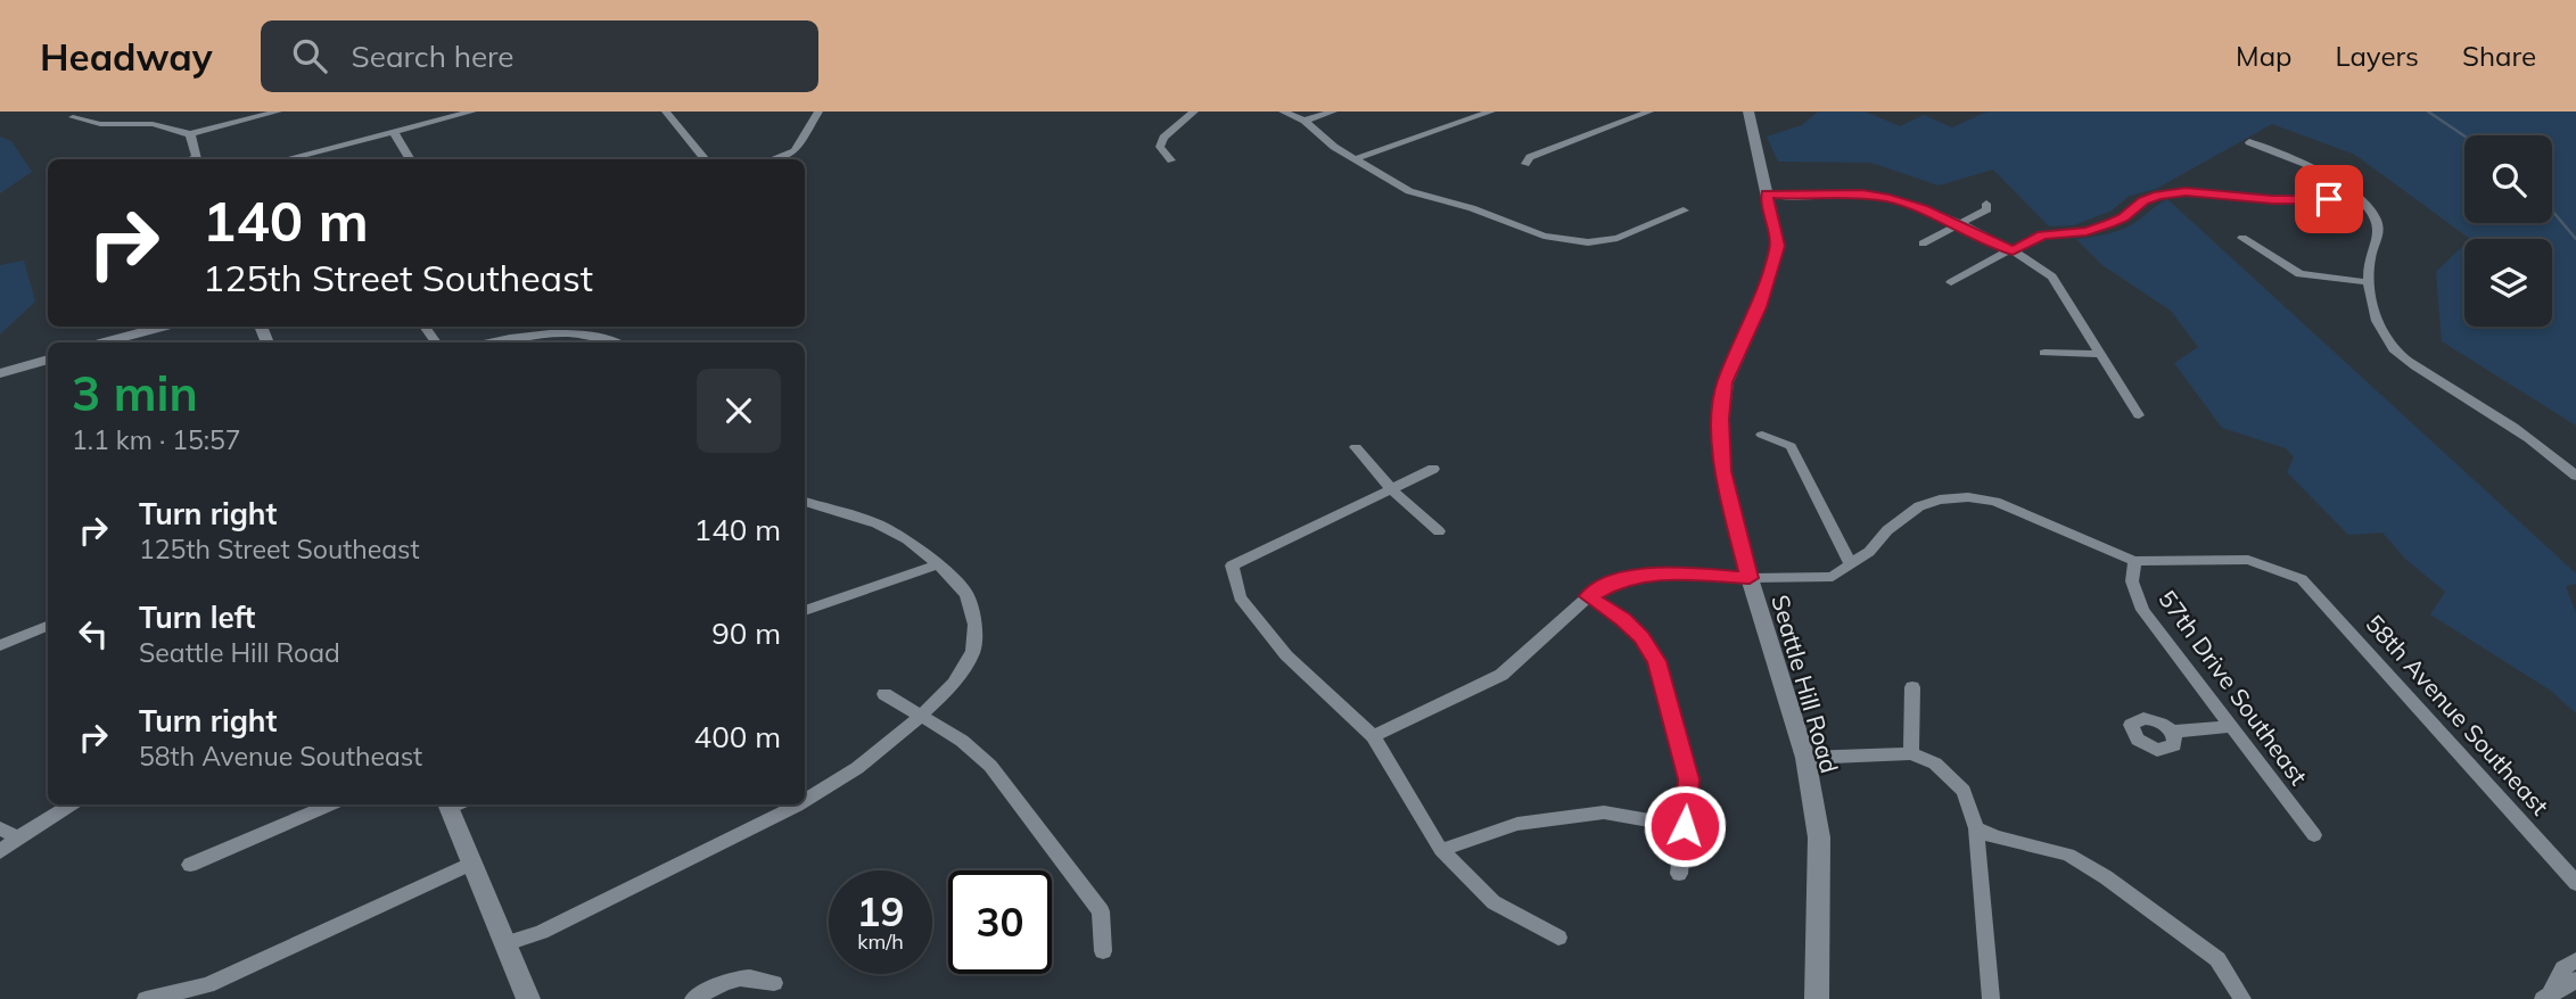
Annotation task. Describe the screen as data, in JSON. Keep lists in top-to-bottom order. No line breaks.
{"streets":{"main road":["Seattle Hill Road"],"street":["57th Drive Southeast","58th Avenue Southeast"]},"crossings":[["57th Drive Southeast","58th Avenue Southeast"]],"page":{"header":"Headway","search":"Search here","nav":["Map","Layers","Share"],"turn":["140 m","125th Street Southeast"],"heading":["3 min","1.1 km · 15:57"],"list":[{"name":"Turn right","note":"125th Street Southeast","value":"140 m"},{"name":"Turn left","note":"Seattle Hill Road","value":"90 m"},{"name":"Turn right","note":"58th Avenue Southeast","value":"400 m"}],"speed":"19 km/h","limit":"30"}}
